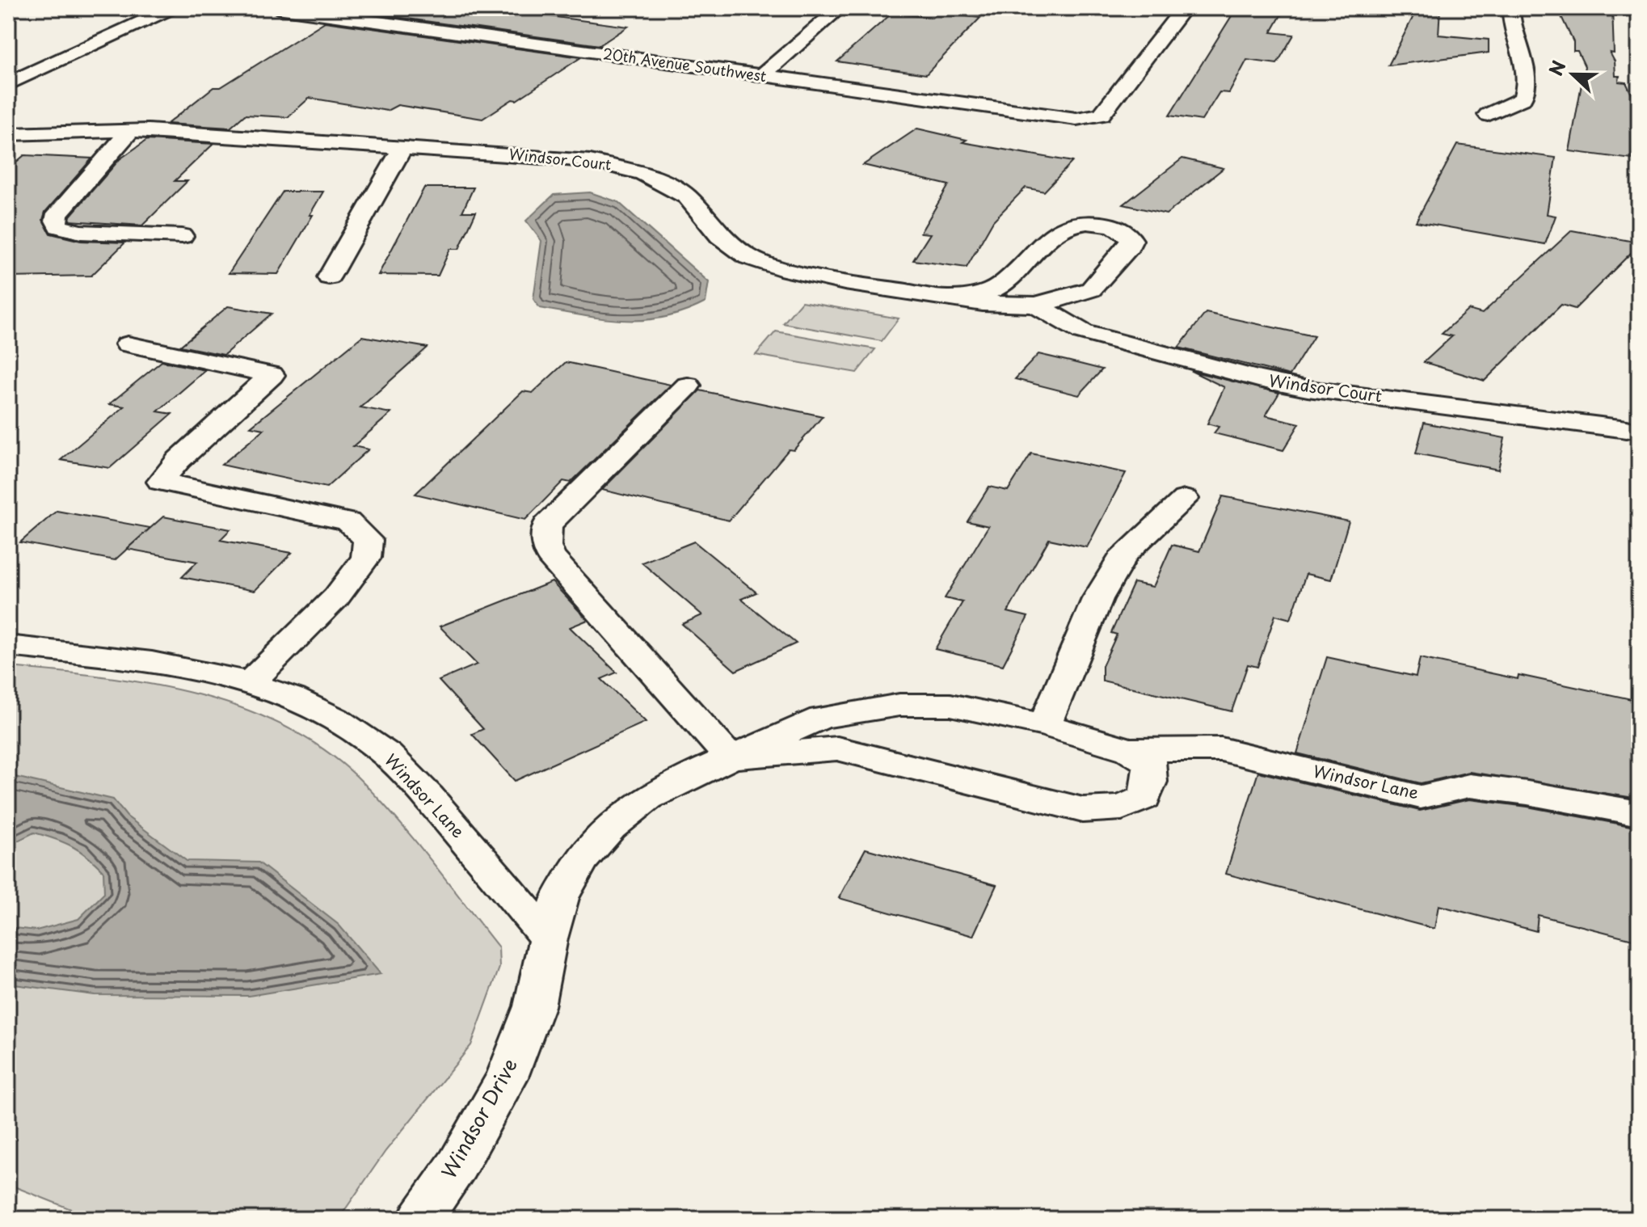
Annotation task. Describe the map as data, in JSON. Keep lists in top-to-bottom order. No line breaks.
{"streets":{"street":["20th Avenue Southwest","Windsor Court","Windsor Lane","Windsor Drive"]},"crossings":[["Windsor Lane","Windsor Drive"]],"north":"left"}
